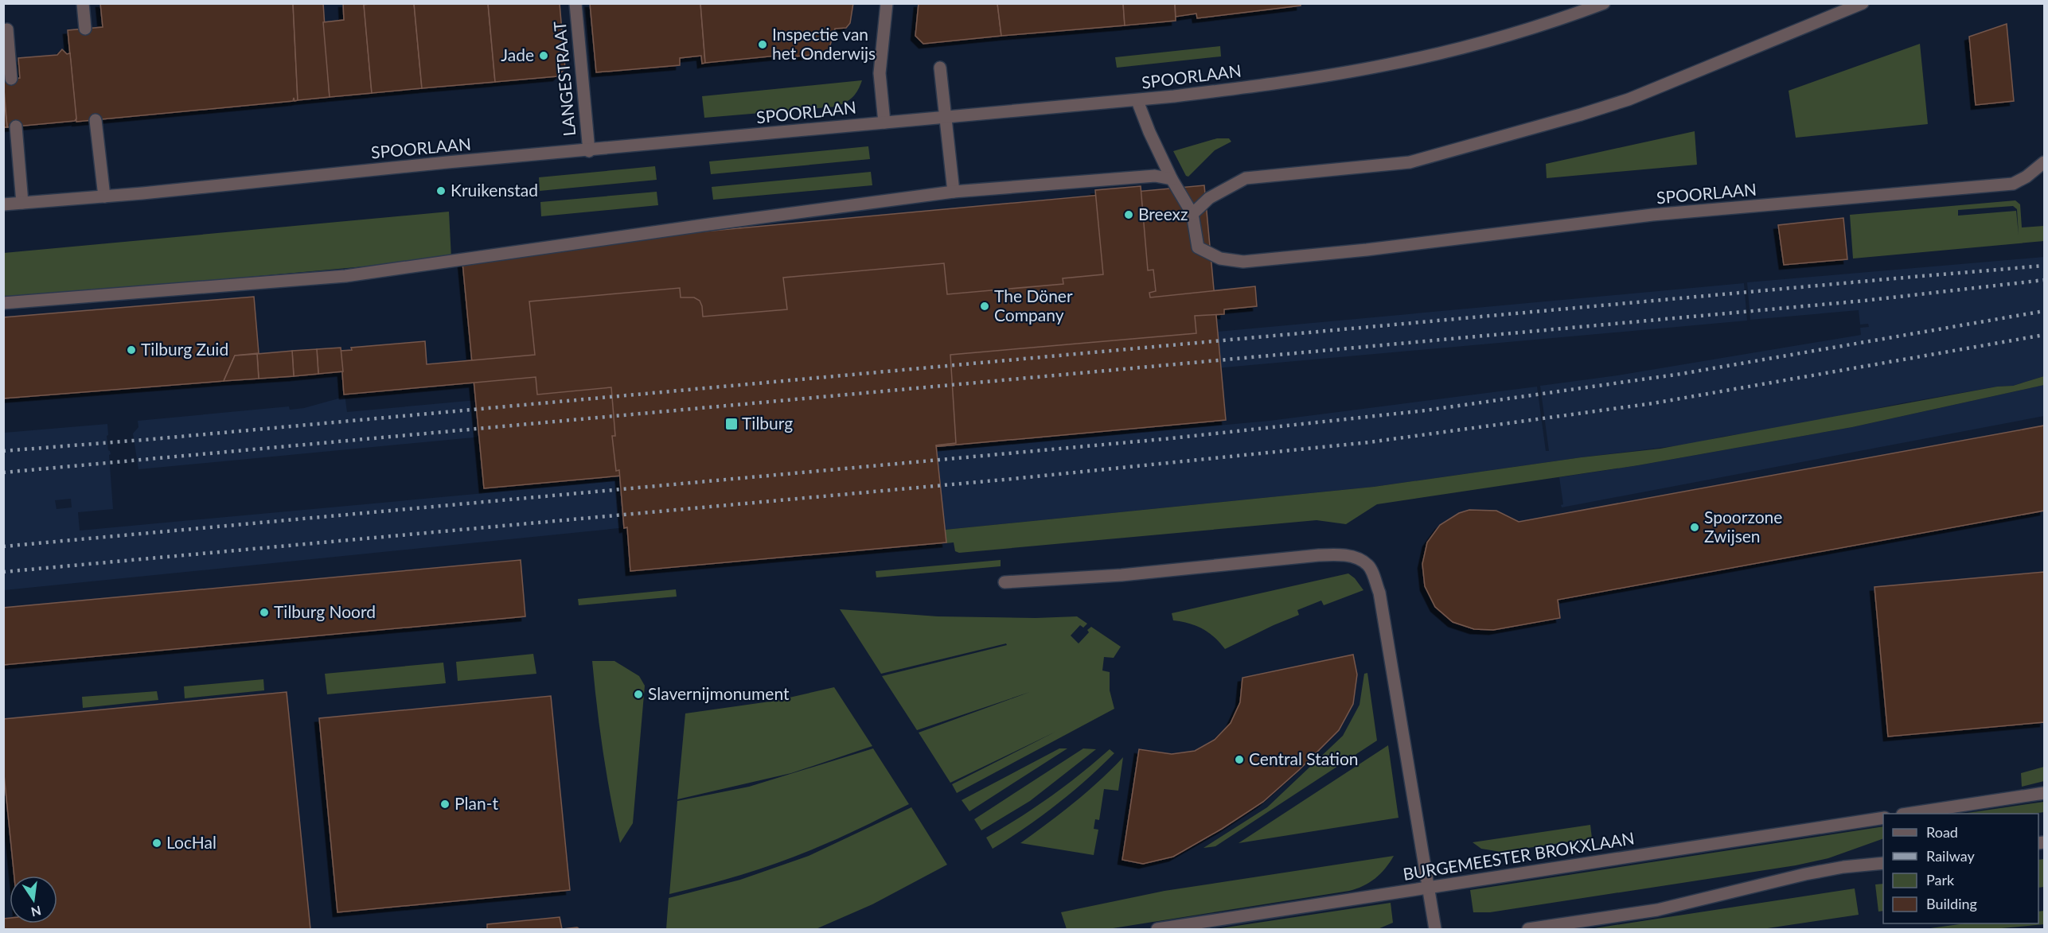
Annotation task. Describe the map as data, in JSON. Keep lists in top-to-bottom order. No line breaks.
{"streets":{"street":["SPOORLAAN","LANGESTRAAT","BURGEMEESTER BROKXLAAN"]},"crossings":[["SPOORLAAN","LANGESTRAAT"]],"places":{"other":["Inspectie van het Onderwijs","Jade","Kruikenstad","Breexz","The Döner Company","Tilburg Zuid","Spoorzone Zwijsen","Tilburg Noord","Slavernijmonument","Central Station","Plan-t","LocHal"],"transit":["Tilburg"]},"legend":["Road","Railway","Park","Building"],"north":"bottom"}
